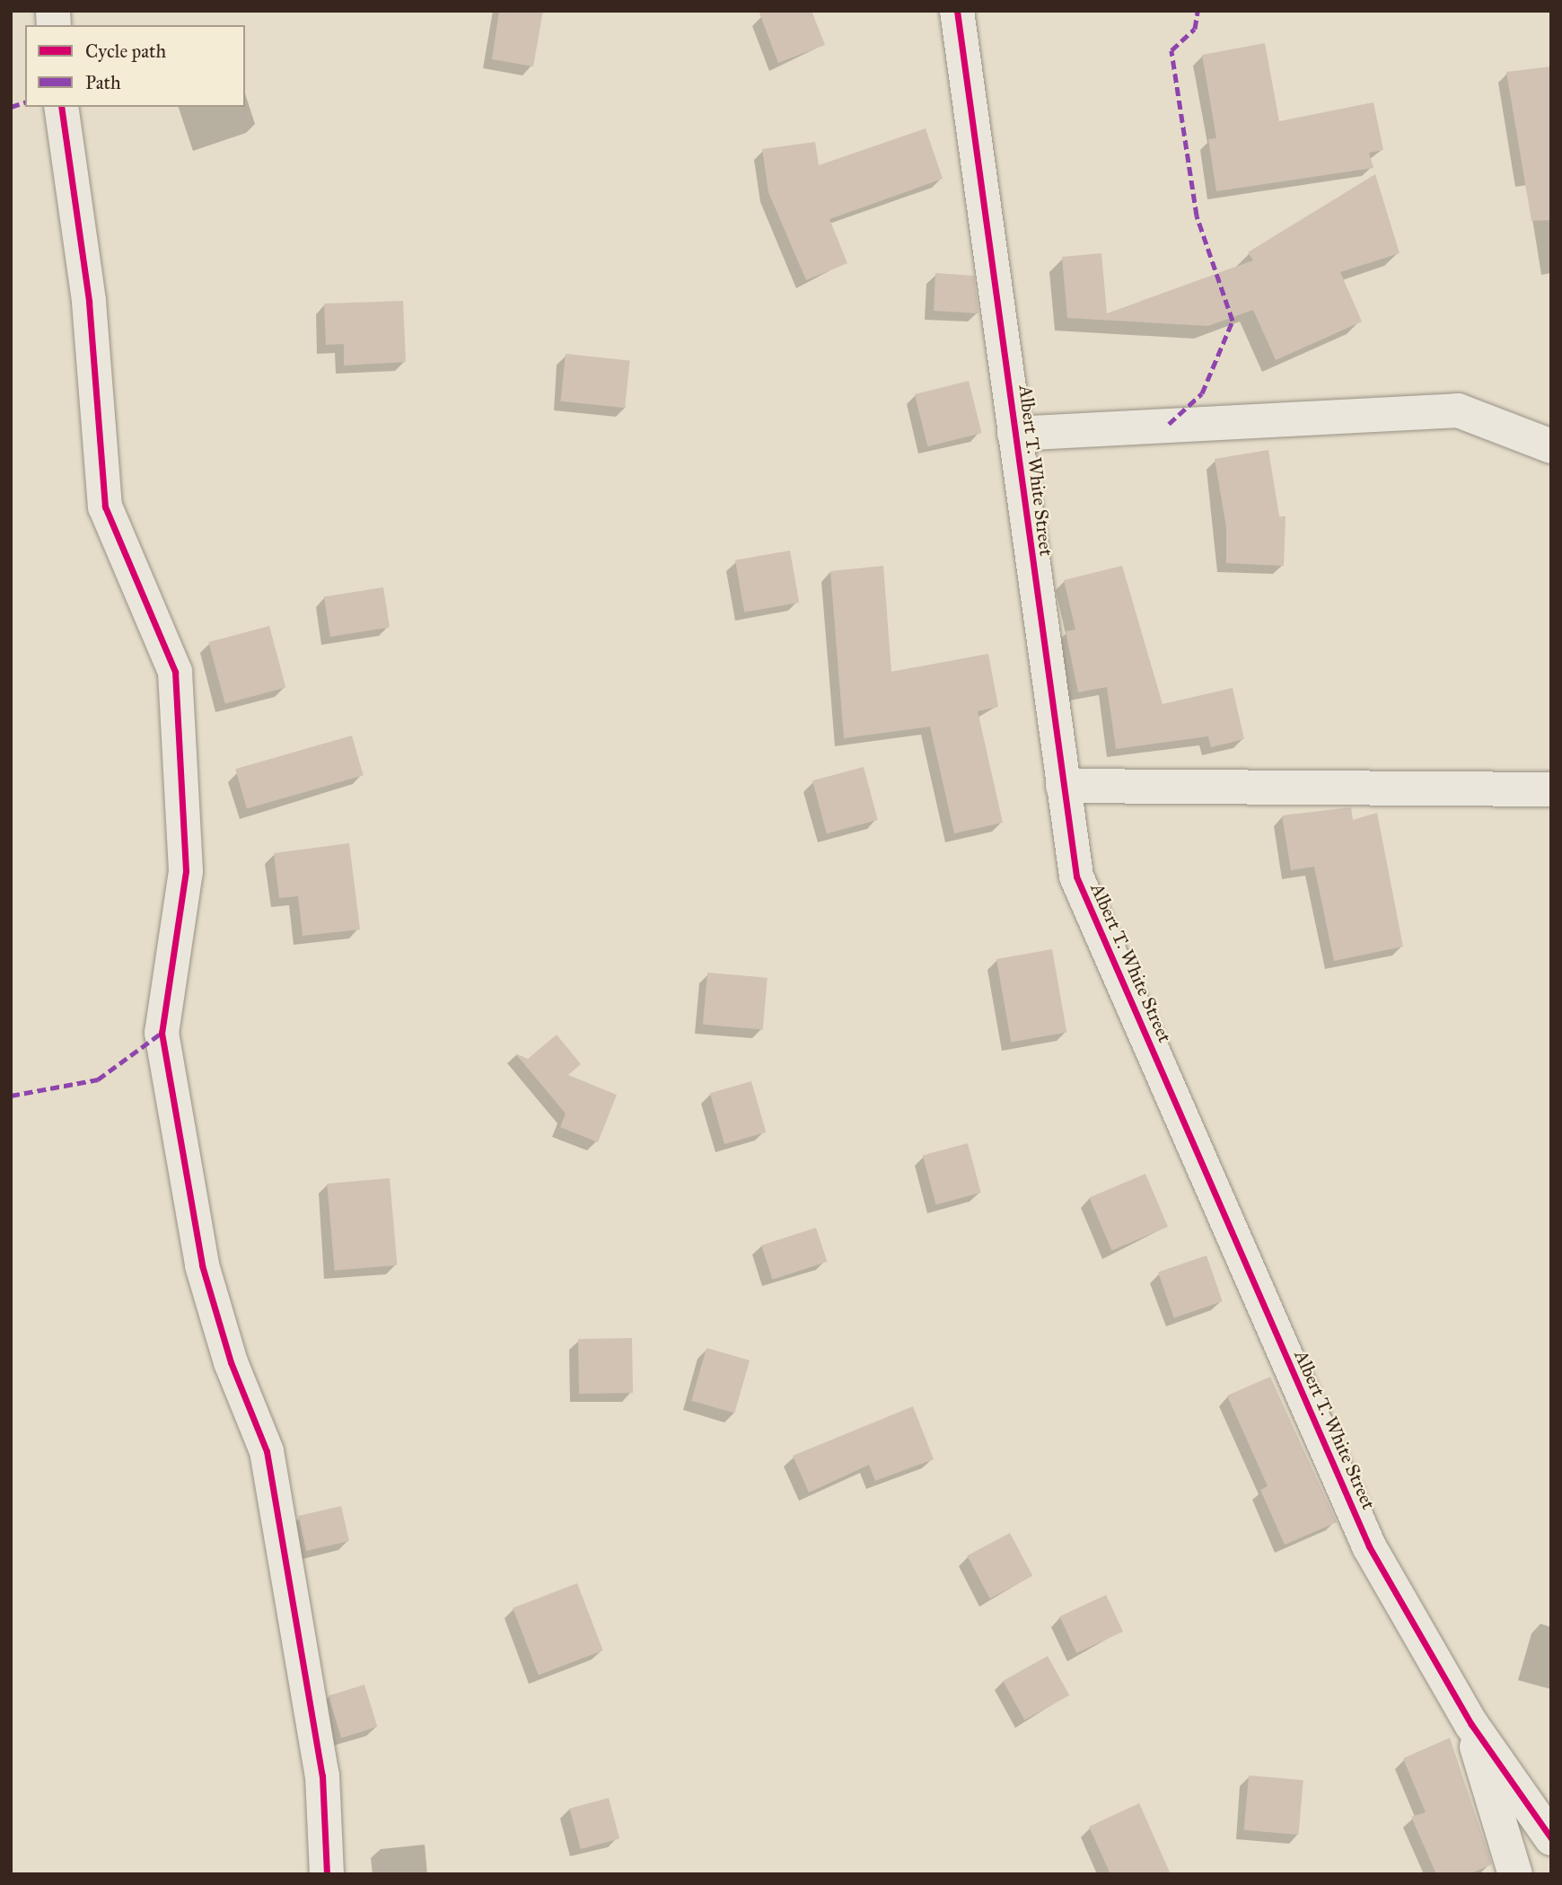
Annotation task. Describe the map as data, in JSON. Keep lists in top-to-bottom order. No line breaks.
{"streets":{"street":["Albert T. White Street"]},"legend":["Cycle path","Path"]}
